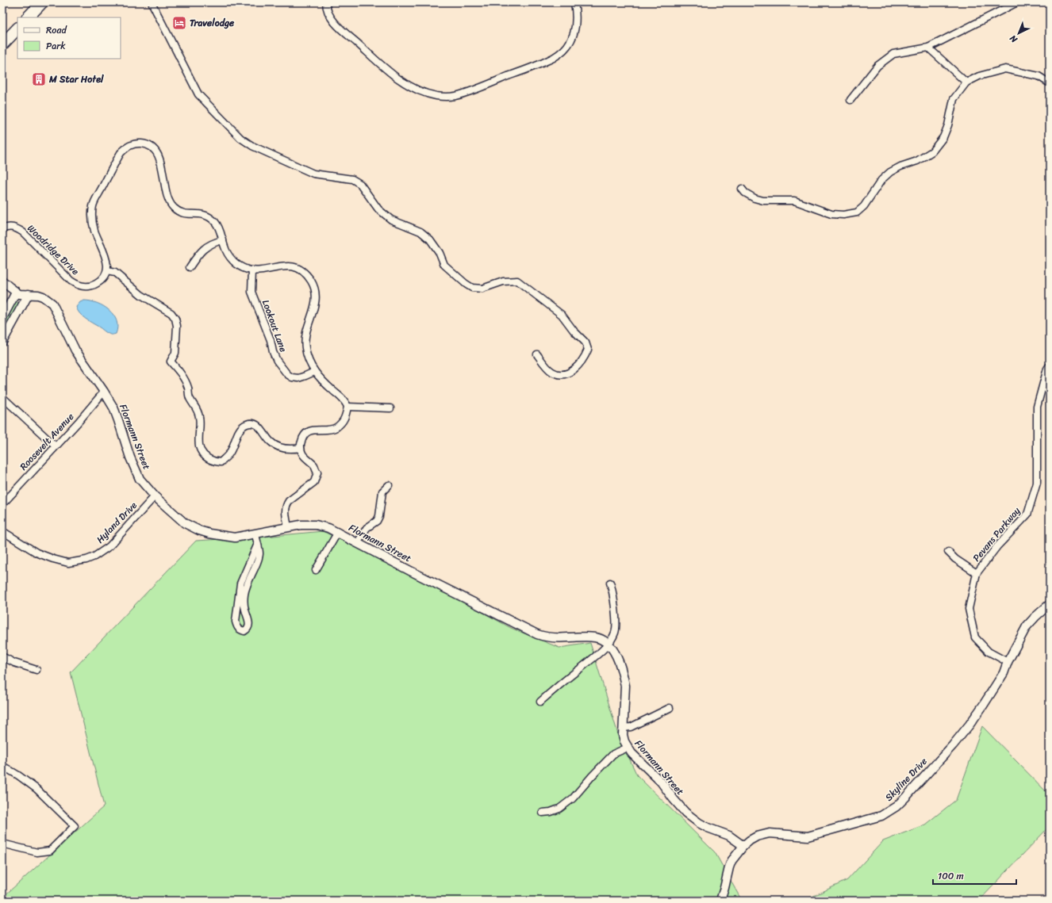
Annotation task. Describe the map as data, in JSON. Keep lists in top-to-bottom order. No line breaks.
{"streets":{"street":["Woodridge Drive","Lookout Lane","Flormann Street","Roosevelt Avenue","Hyland Drive","Pevans Parkway","Skyline Drive"]},"crossings":[["Flormann Street","Roosevelt Avenue"],["Flormann Street","Hyland Drive"],["Flormann Street","Skyline Drive"],["Pevans Parkway","Skyline Drive"]],"places":{"hotel":["Travelodge"],"building":["M Star Hotel"]},"legend":["Road","Park"],"scale_bar":"100 m","north":"bottom left"}
